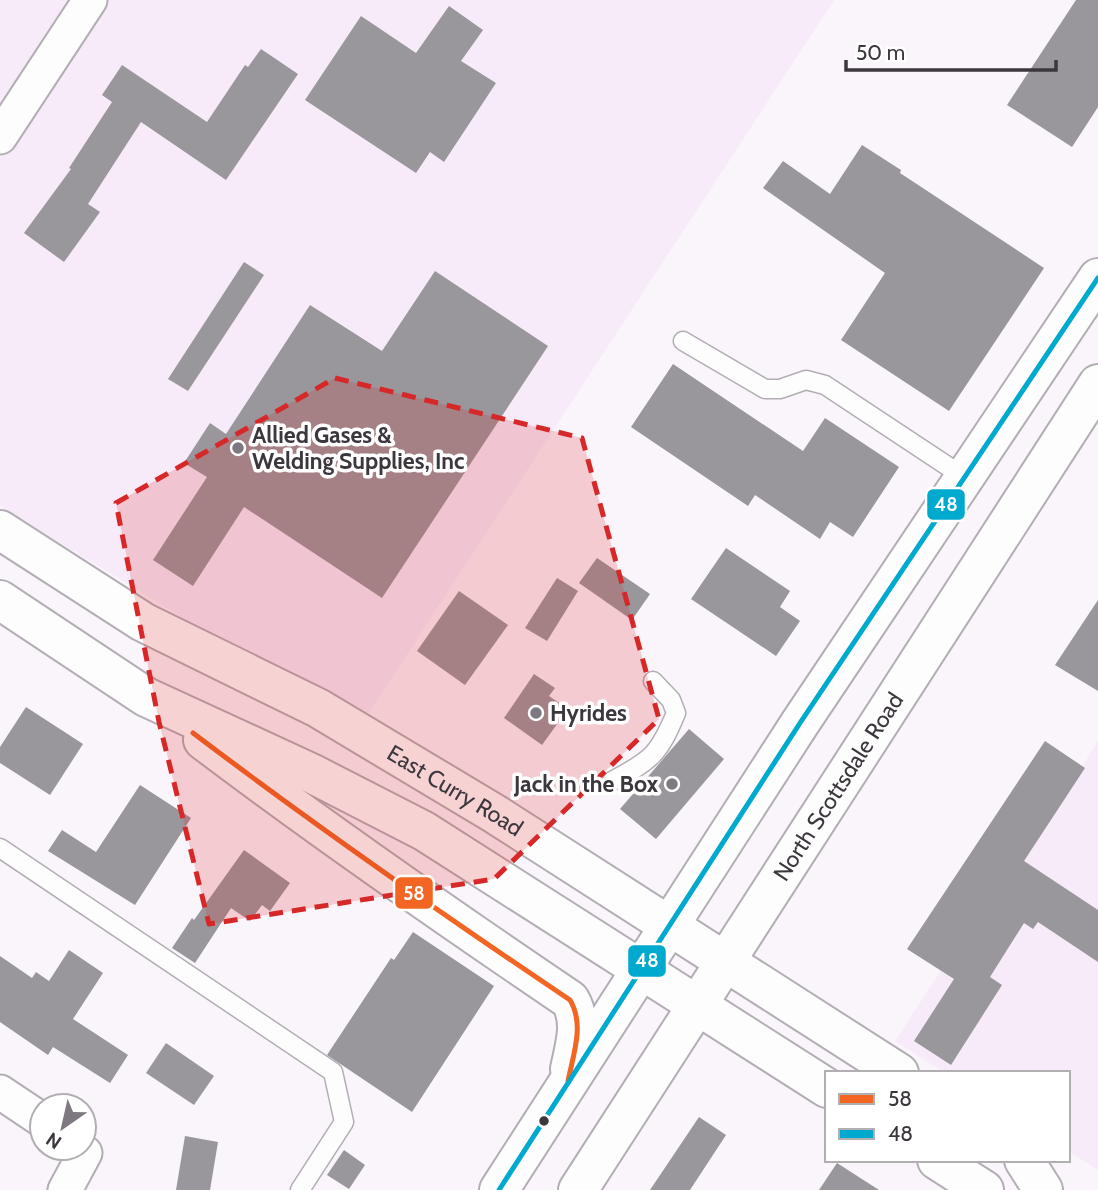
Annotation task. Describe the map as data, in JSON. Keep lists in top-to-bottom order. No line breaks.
{"streets":{"main road":["North Scottsdale Road","East Curry Road"]},"crossings":[["North Scottsdale Road","East Curry Road"]],"places":["Allied Gases & Welding Supplies, Inc","Hyrides","Jack in the Box"],"lines":["transit line 48","transit line 58"],"legend":["58","48"],"scale_bar":"50 m","north":"bottom left"}
